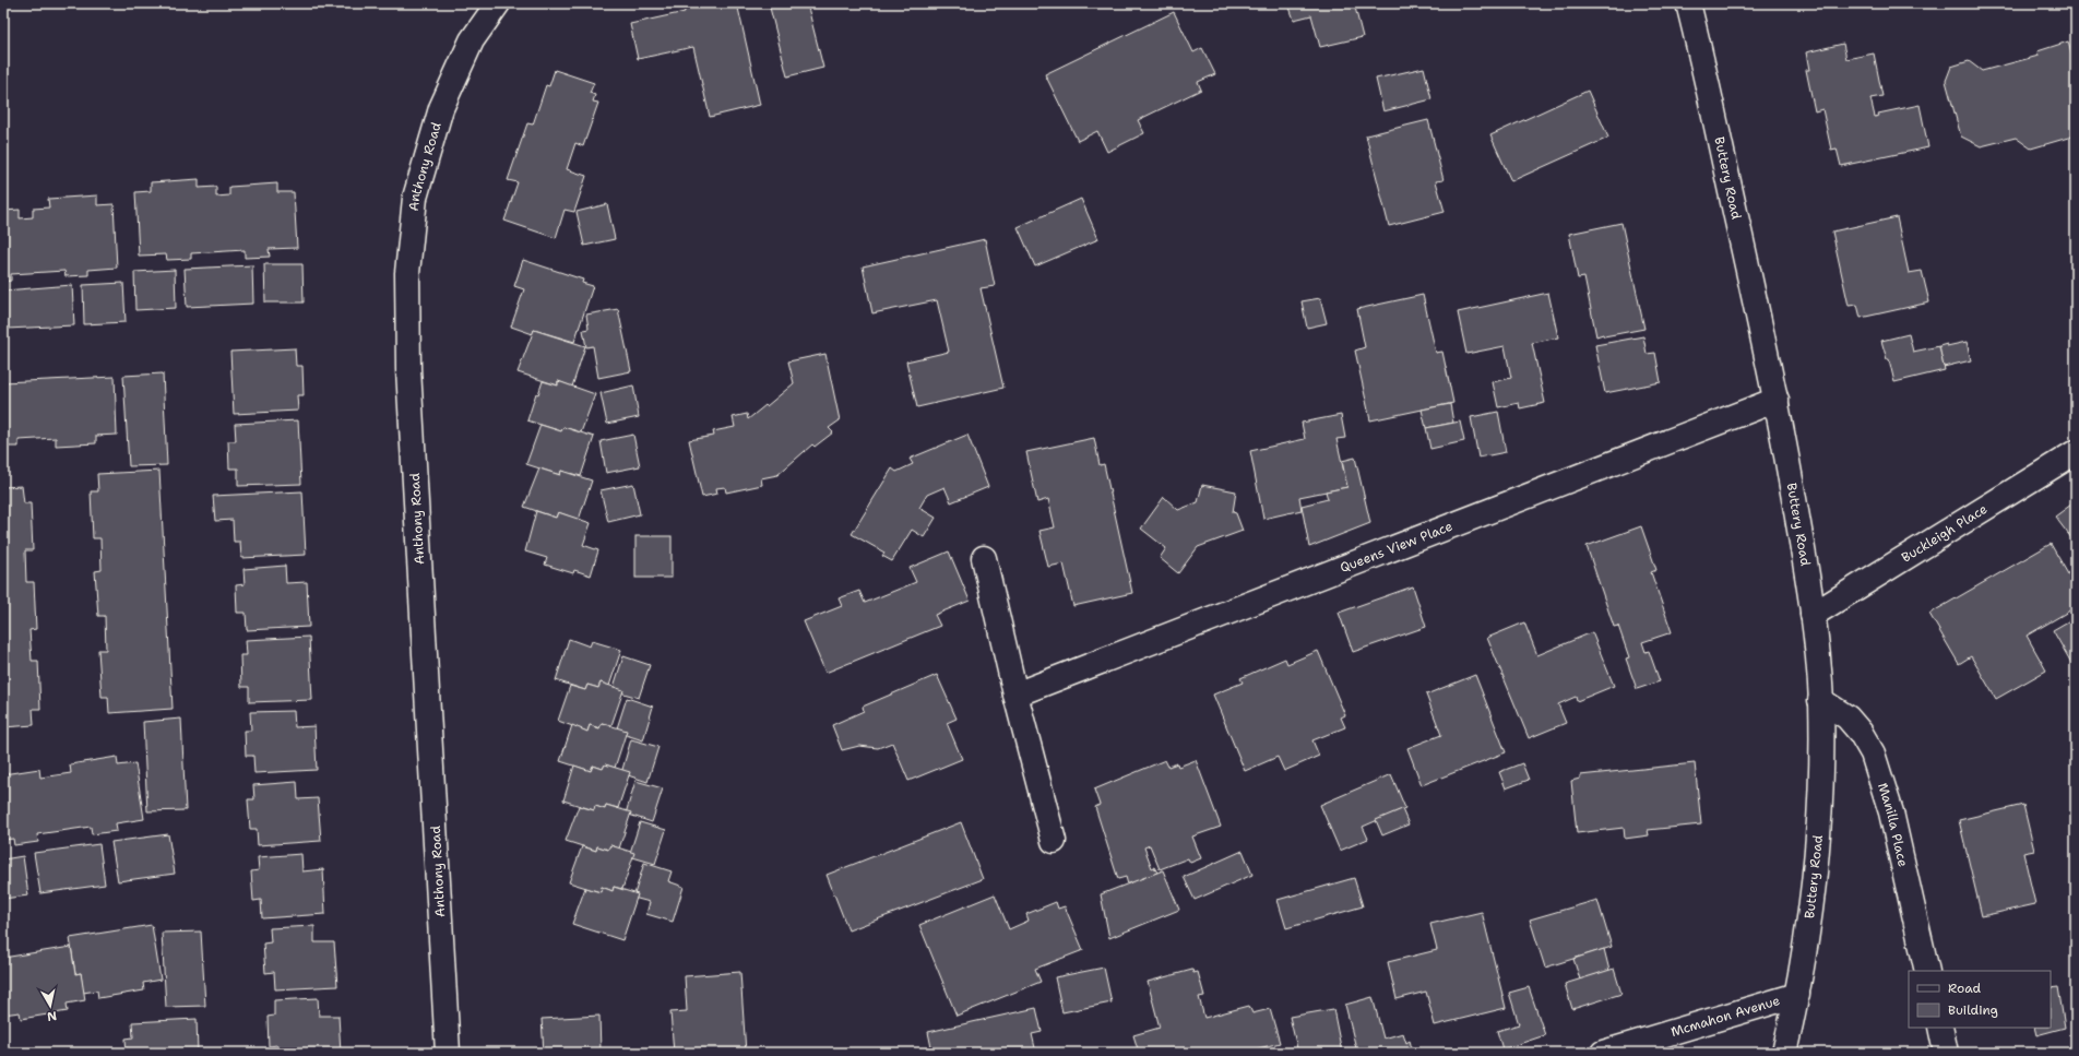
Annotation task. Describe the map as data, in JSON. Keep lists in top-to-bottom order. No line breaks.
{"streets":{"street":["Anthony Road","Buttery Road","Buckleigh Place","Queens View Place","Manilla Place","Mcmahon Avenue"]},"crossings":[["Buttery Road","Buckleigh Place"],["Buttery Road","Queens View Place"],["Buttery Road","Manilla Place"],["Buttery Road","Mcmahon Avenue"]],"legend":["Road","Building"],"north":"bottom"}
